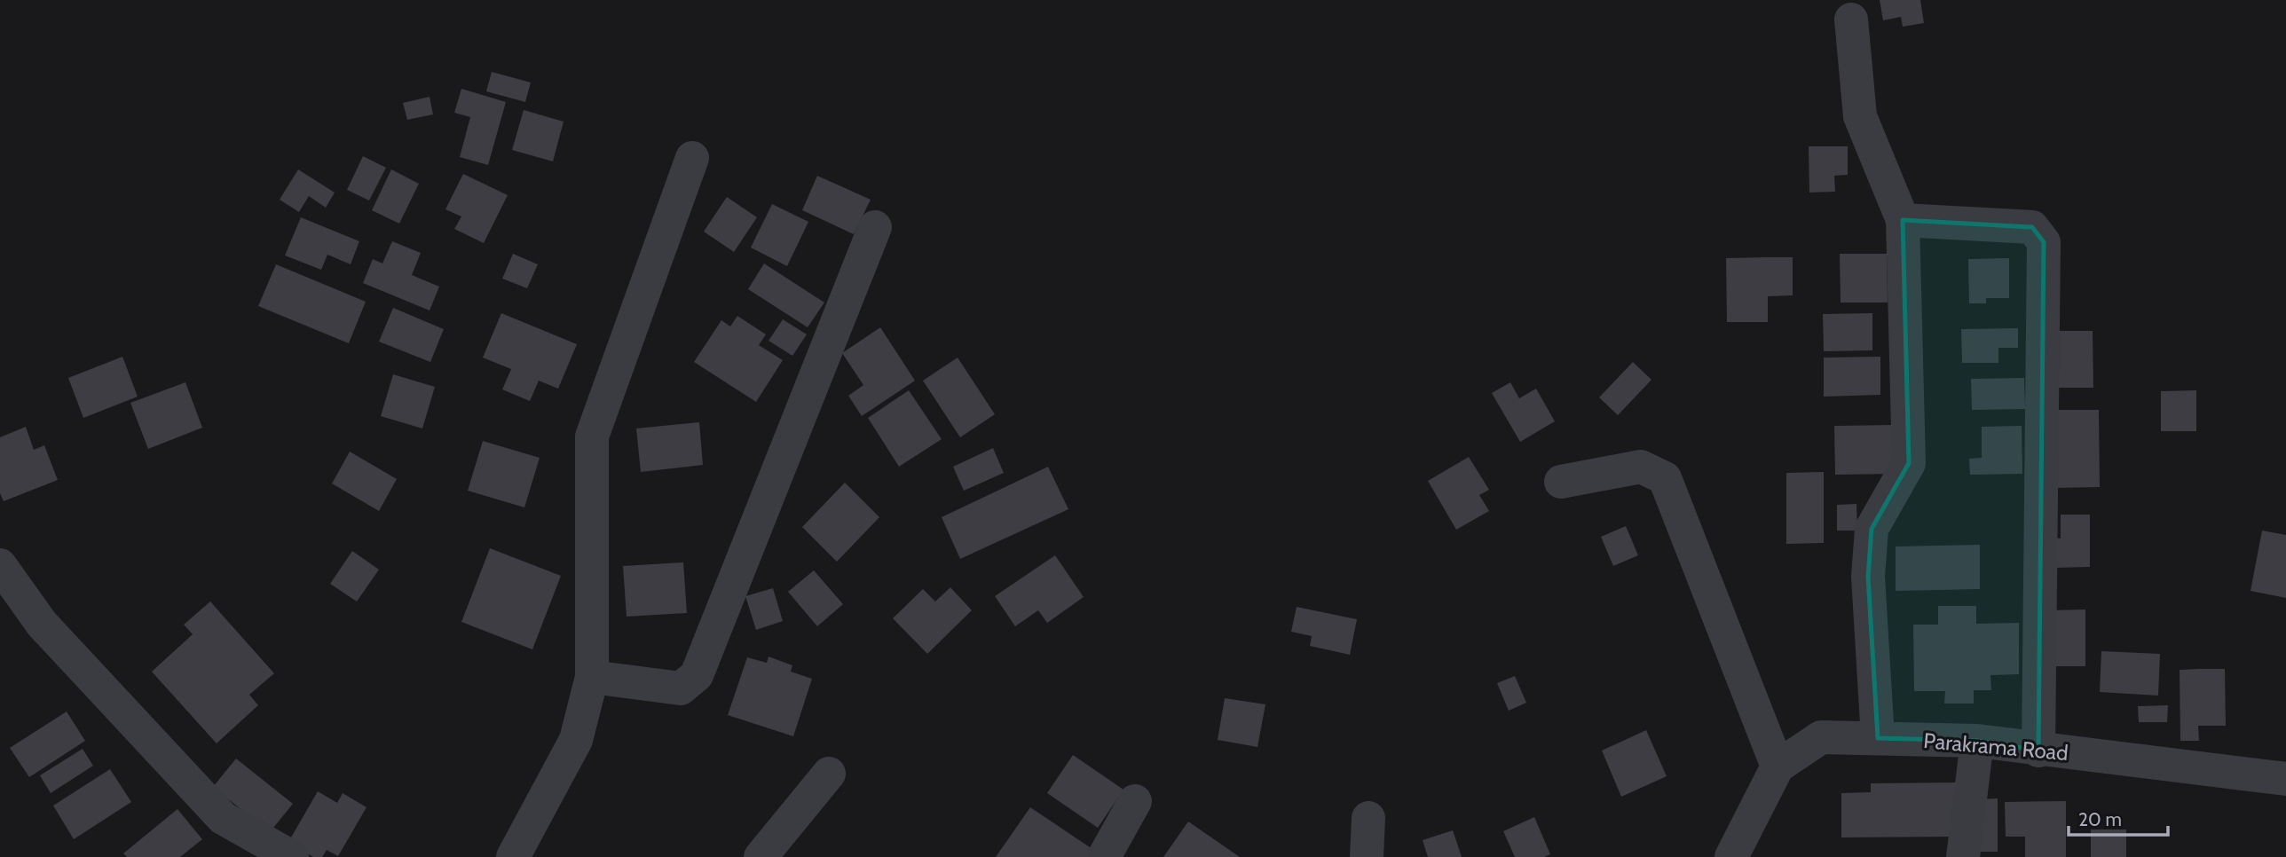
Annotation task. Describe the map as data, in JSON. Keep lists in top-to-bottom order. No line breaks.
{"streets":{"street":["Parakrama Road"]},"scale_bar":"20 m"}
